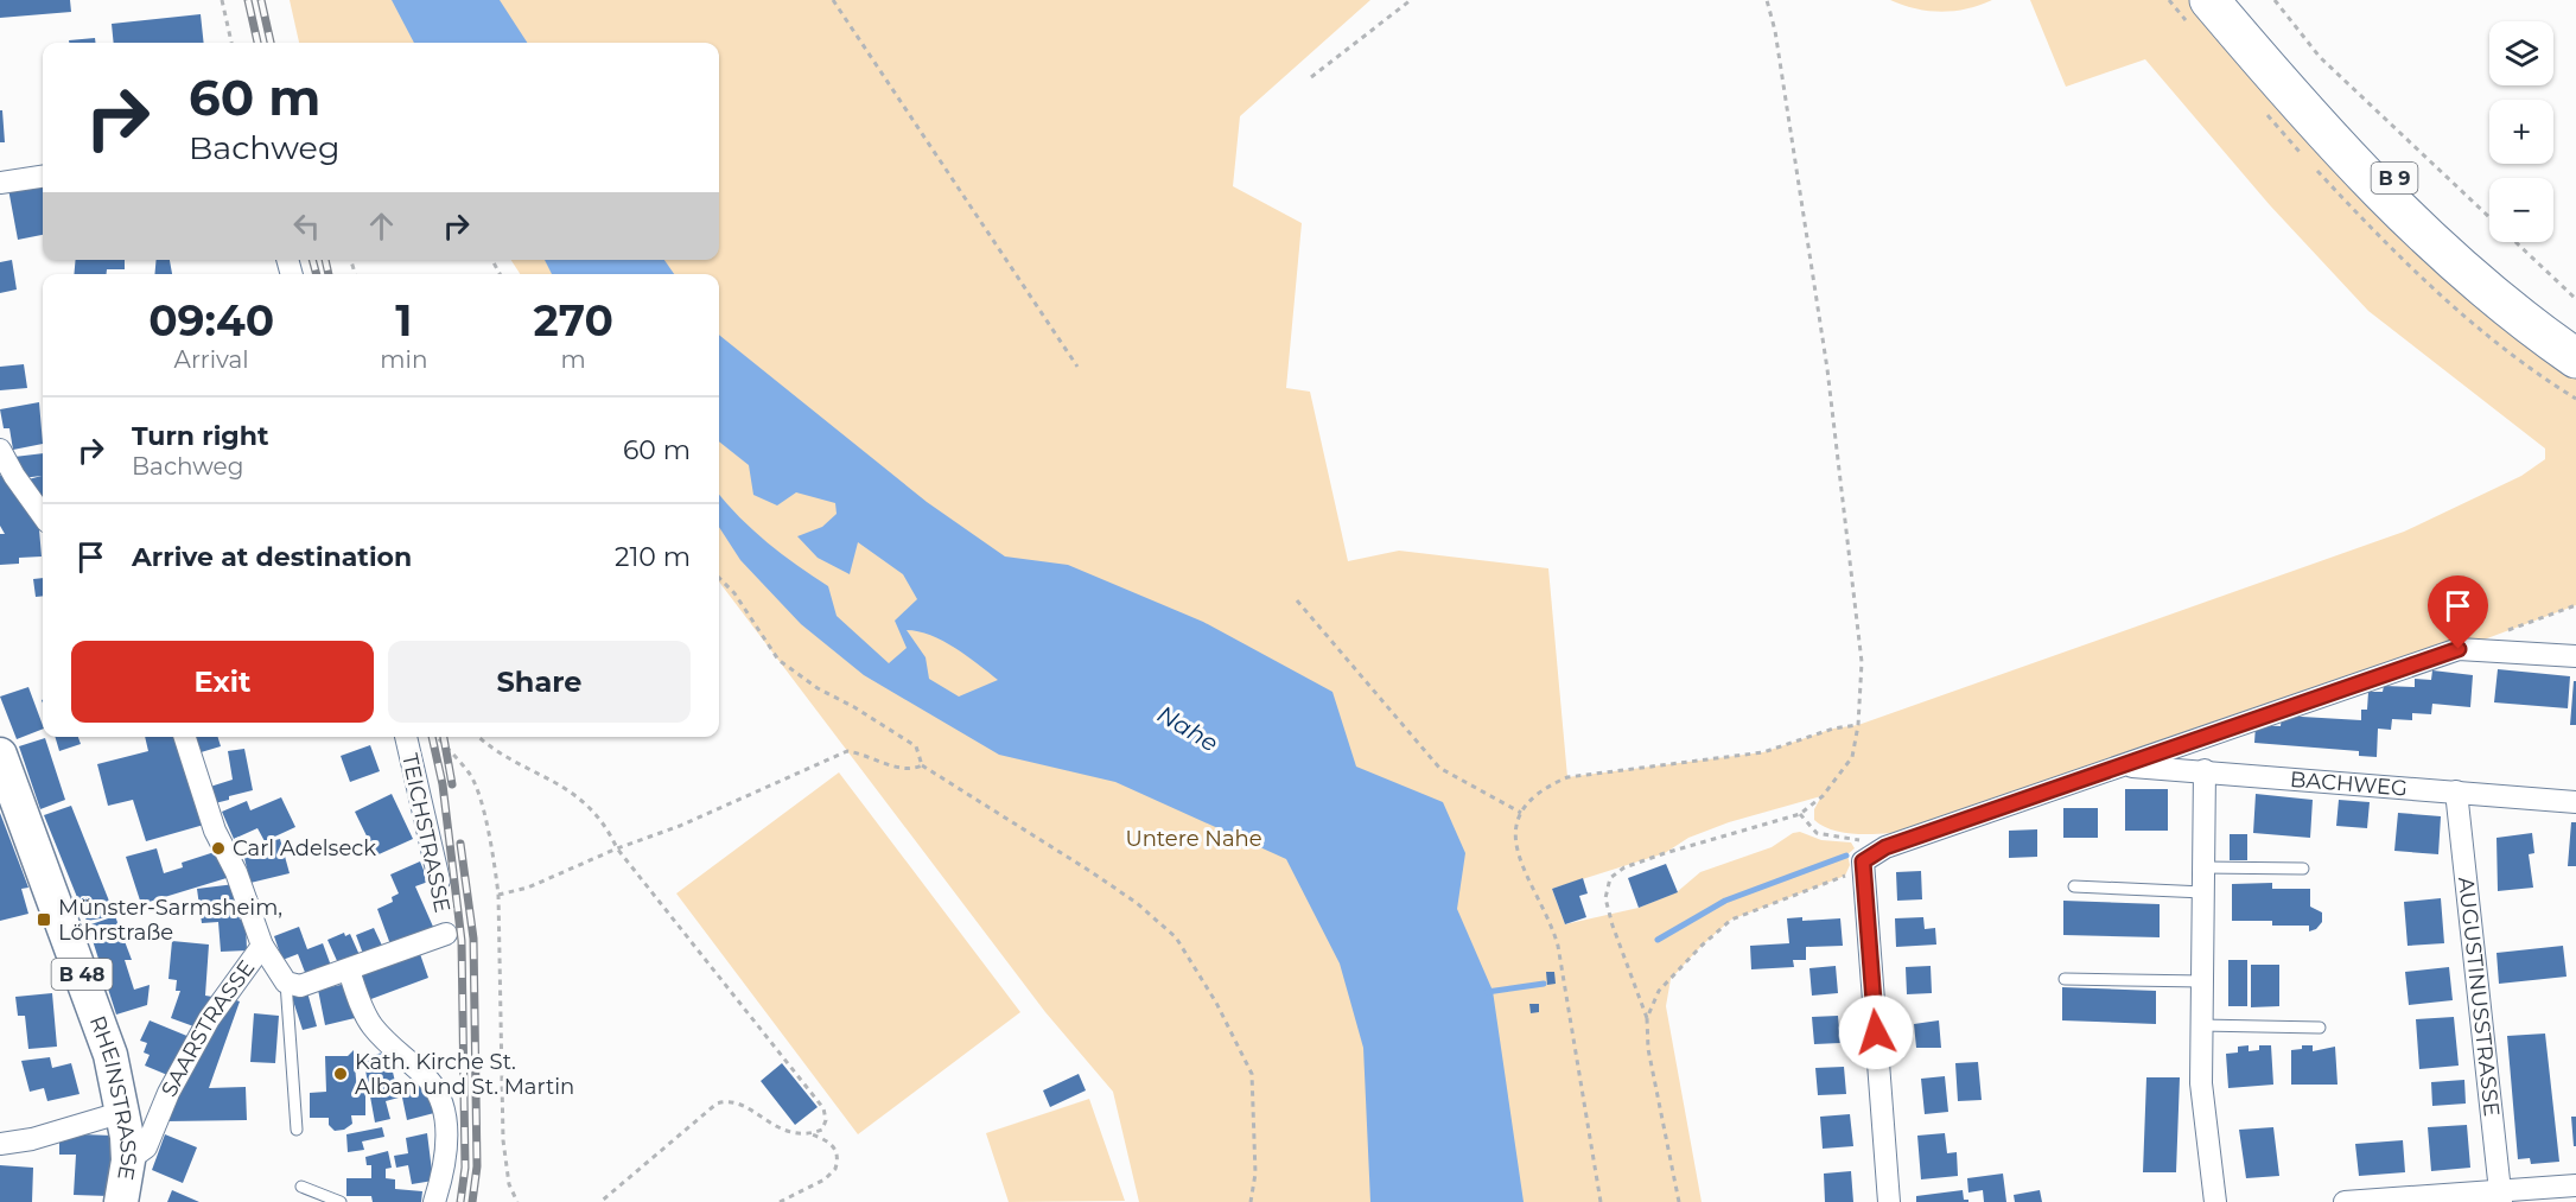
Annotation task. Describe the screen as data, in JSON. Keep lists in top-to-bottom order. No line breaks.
{"streets":{"highway":["B 9"],"main road":["B 48","RHEINSTRASSE"],"street":["BACHWEG","TEICHSTRASSE","AUGUSTINUSSTRASSE","SAARSTRASSE"]},"crossings":[["BACHWEG","AUGUSTINUSSTRASSE"],["SAARSTRASSE","RHEINSTRASSE"]],"water":["Nahe"],"parks":["Untere Nahe"],"places":{"other":["Carl Adelseck","Kath. Kirche St. Alban und St. Martin"],"transit":["Münster-Sarmsheim, Löhrstraße"]},"page":{"map_buttons":["+","−"],"turn":["60 m","Bachweg"],"eta":["09:40","Arrival","1","min","270","m"],"list":[{"name":"Turn right","note":"Bachweg","value":"60 m"},{"name":"Arrive at destination","value":"210 m"}],"buttons":["Exit","Share"]}}
